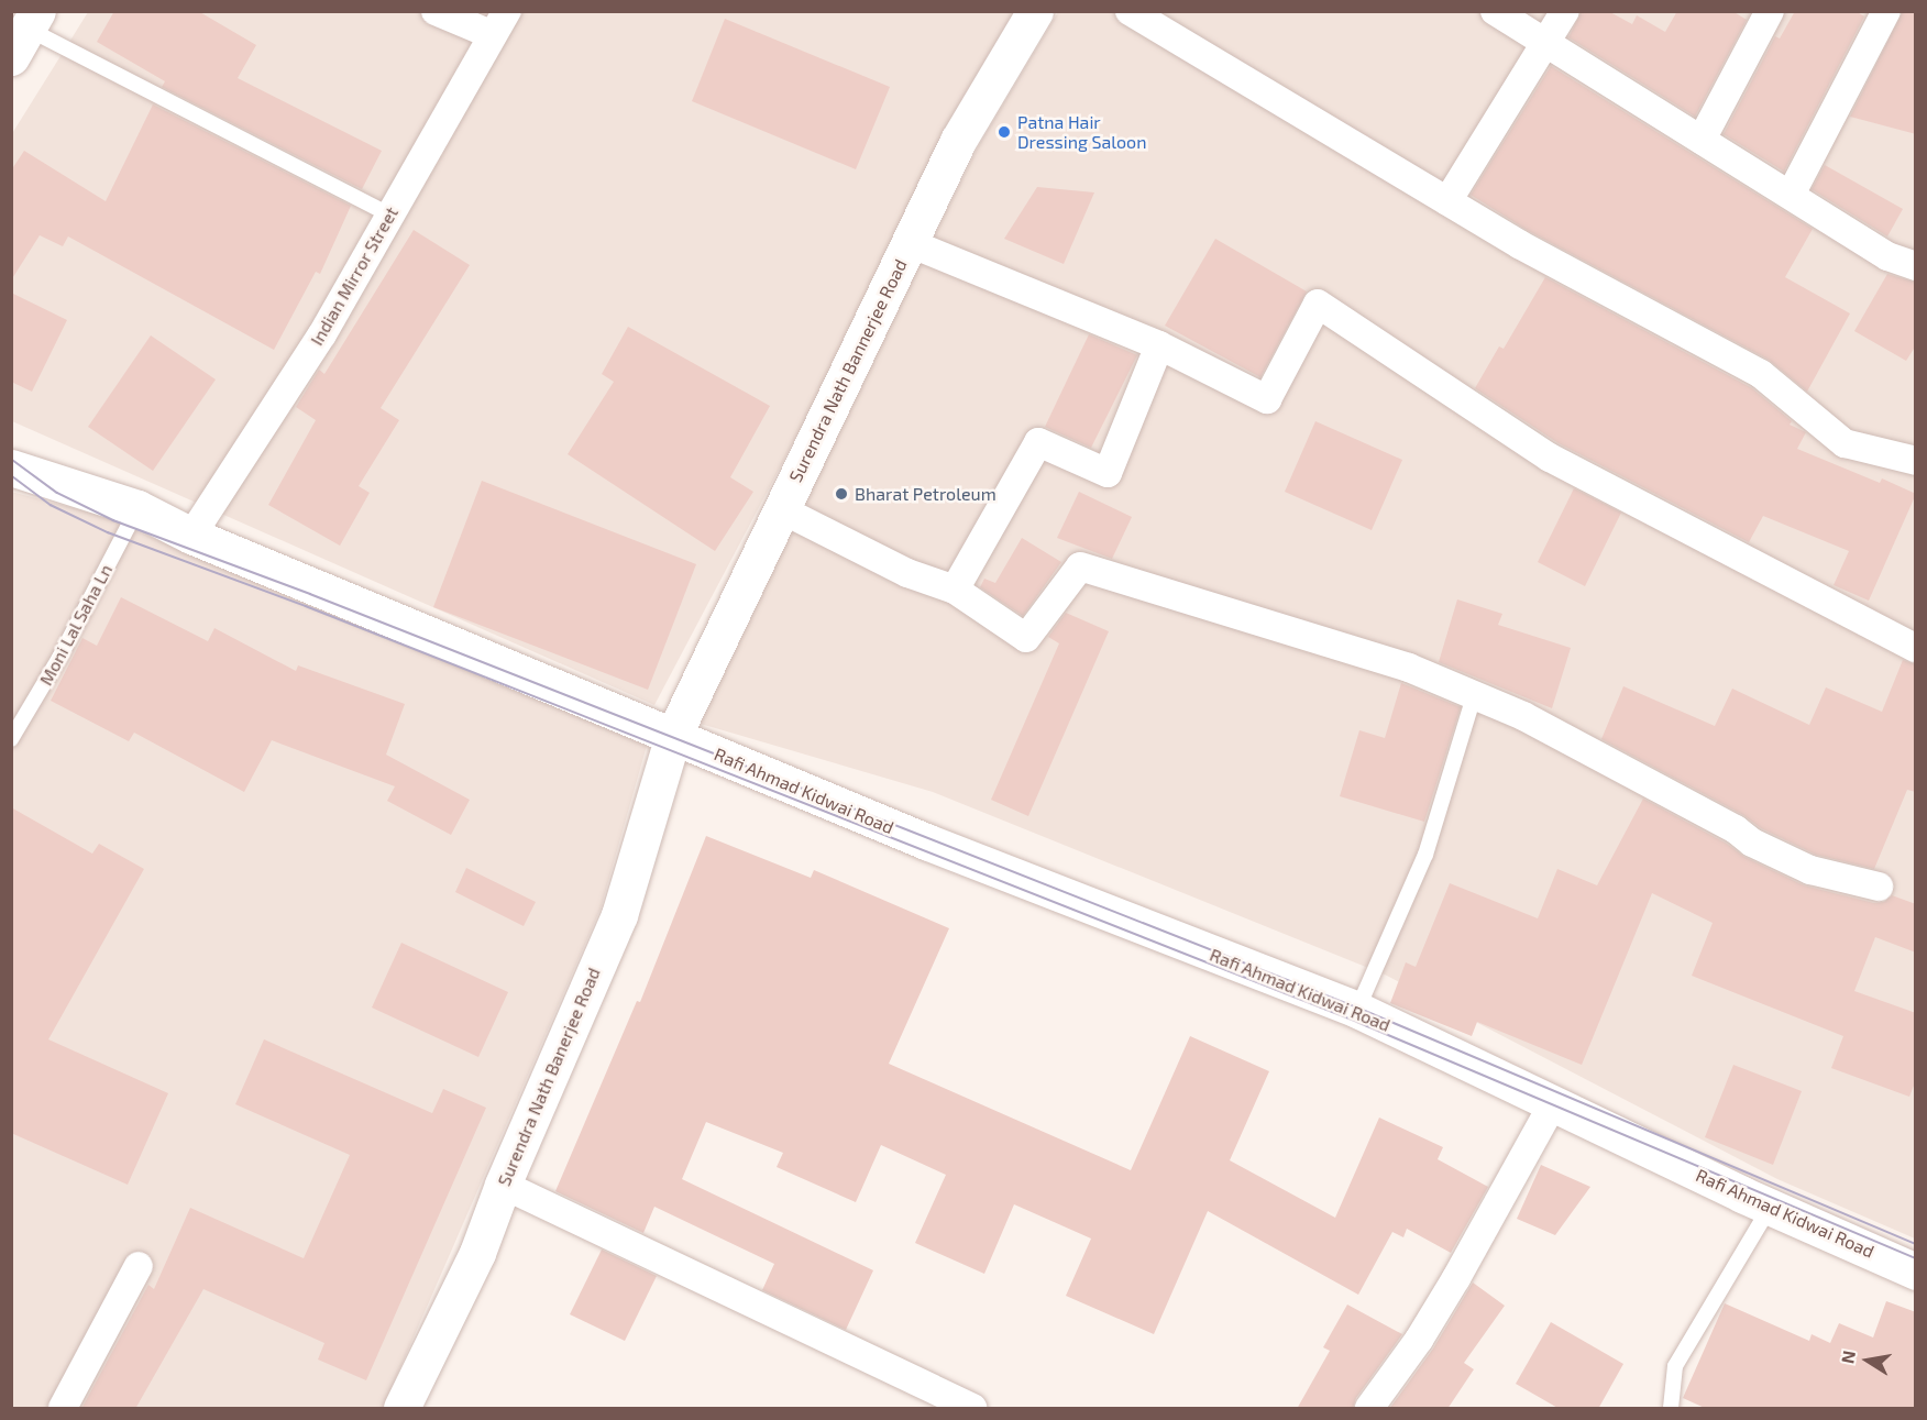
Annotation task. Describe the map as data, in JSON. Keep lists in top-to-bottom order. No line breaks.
{"streets":{"main road":["Surendra Nath Bannerjee Road","Rafi Ahmad Kidwai Road","Surendra Nath Banerjee Road"],"street":["Indian Mirror Street"],"lane":["Moni Lal Saha Ln"]},"crossings":[["Indian Mirror Street","Rafi Ahmad Kidwai Road"],["Surendra Nath Bannerjee Road","Rafi Ahmad Kidwai Road"],["Surendra Nath Bannerjee Road","Surendra Nath Banerjee Road"],["Moni Lal Saha Ln","Rafi Ahmad Kidwai Road"],["Rafi Ahmad Kidwai Road","Surendra Nath Banerjee Road"]],"places":["Patna Hair Dressing Saloon","Bharat Petroleum"],"north":"left"}
